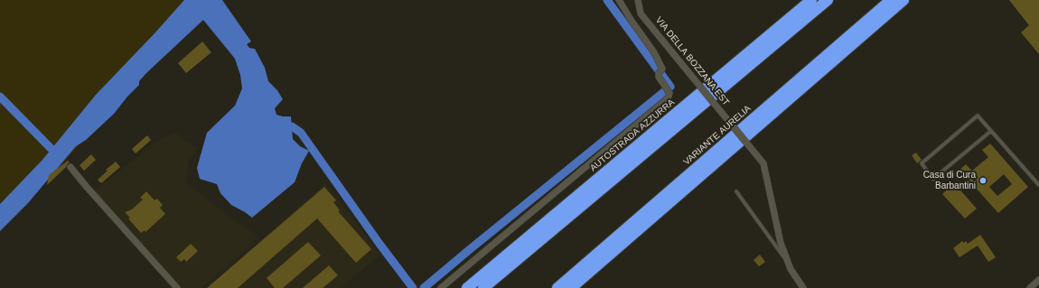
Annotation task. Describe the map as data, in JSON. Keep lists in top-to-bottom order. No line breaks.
{"streets":{"highway":["AUTOSTRADA AZZURRA","VARIANTE AURELIA"],"street":["VIA DELLA BOZZANA EST"]},"places":["Casa di Cura Barbantini"]}
